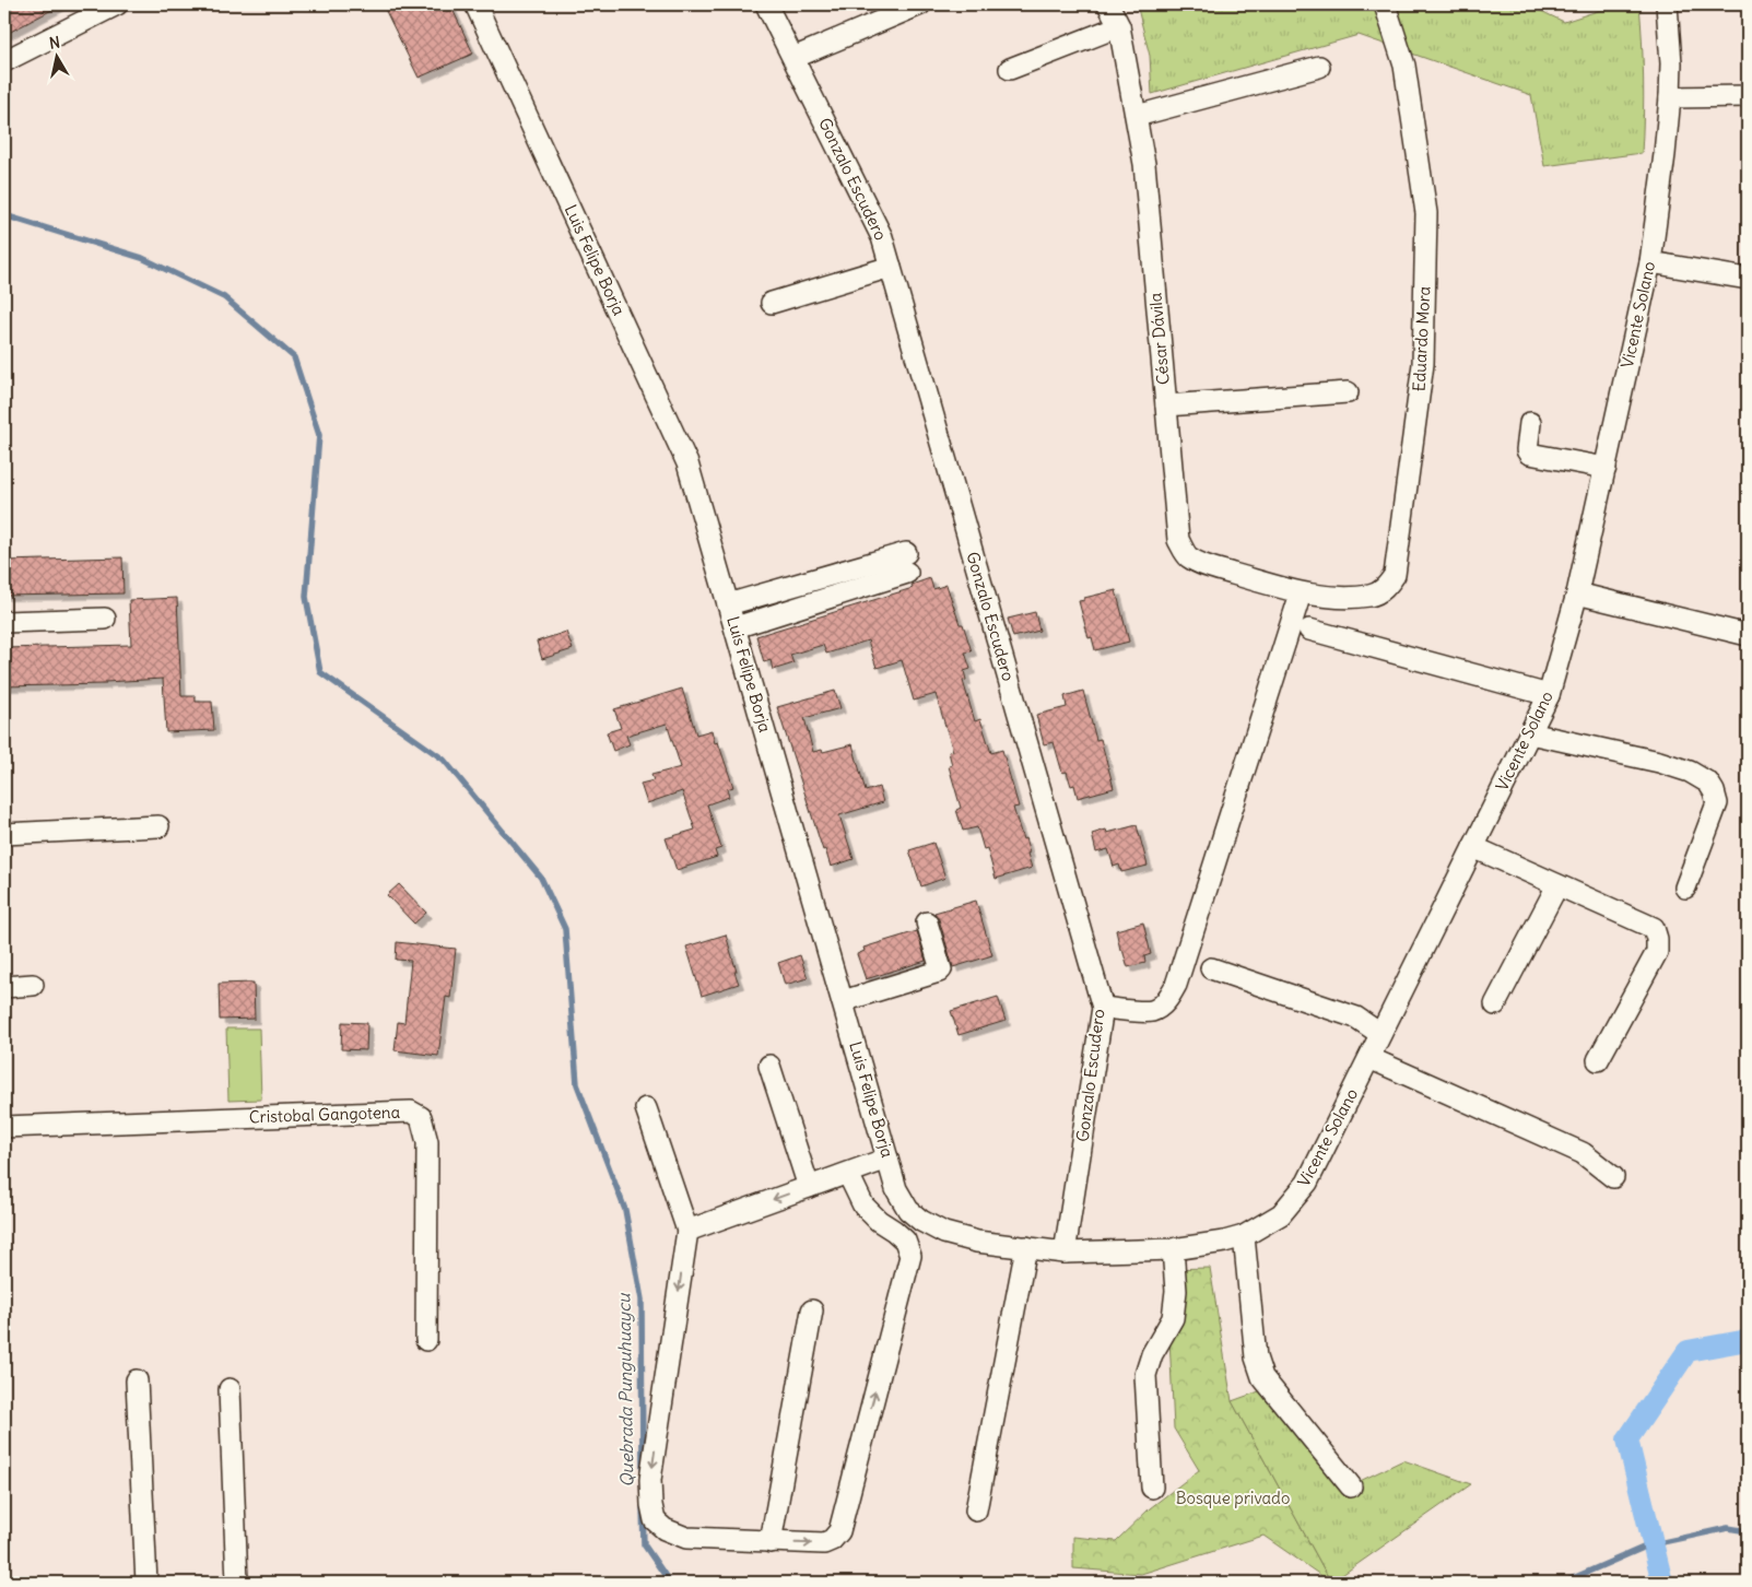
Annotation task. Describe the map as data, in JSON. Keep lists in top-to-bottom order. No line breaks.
{"streets":{"street":["Gonzalo Escudero","Luis Felipe Borja","Vicente Solano","César Dávila","Eduardo Mora","Cristobal Gangotena"]},"crossings":[["Gonzalo Escudero","Luis Felipe Borja"],["Gonzalo Escudero","Vicente Solano"],["Luis Felipe Borja","Vicente Solano"],["César Dávila","Eduardo Mora"]],"water":["Quebrada Punguhuaycu"],"parks":["Bosque privado"],"north":"top"}
